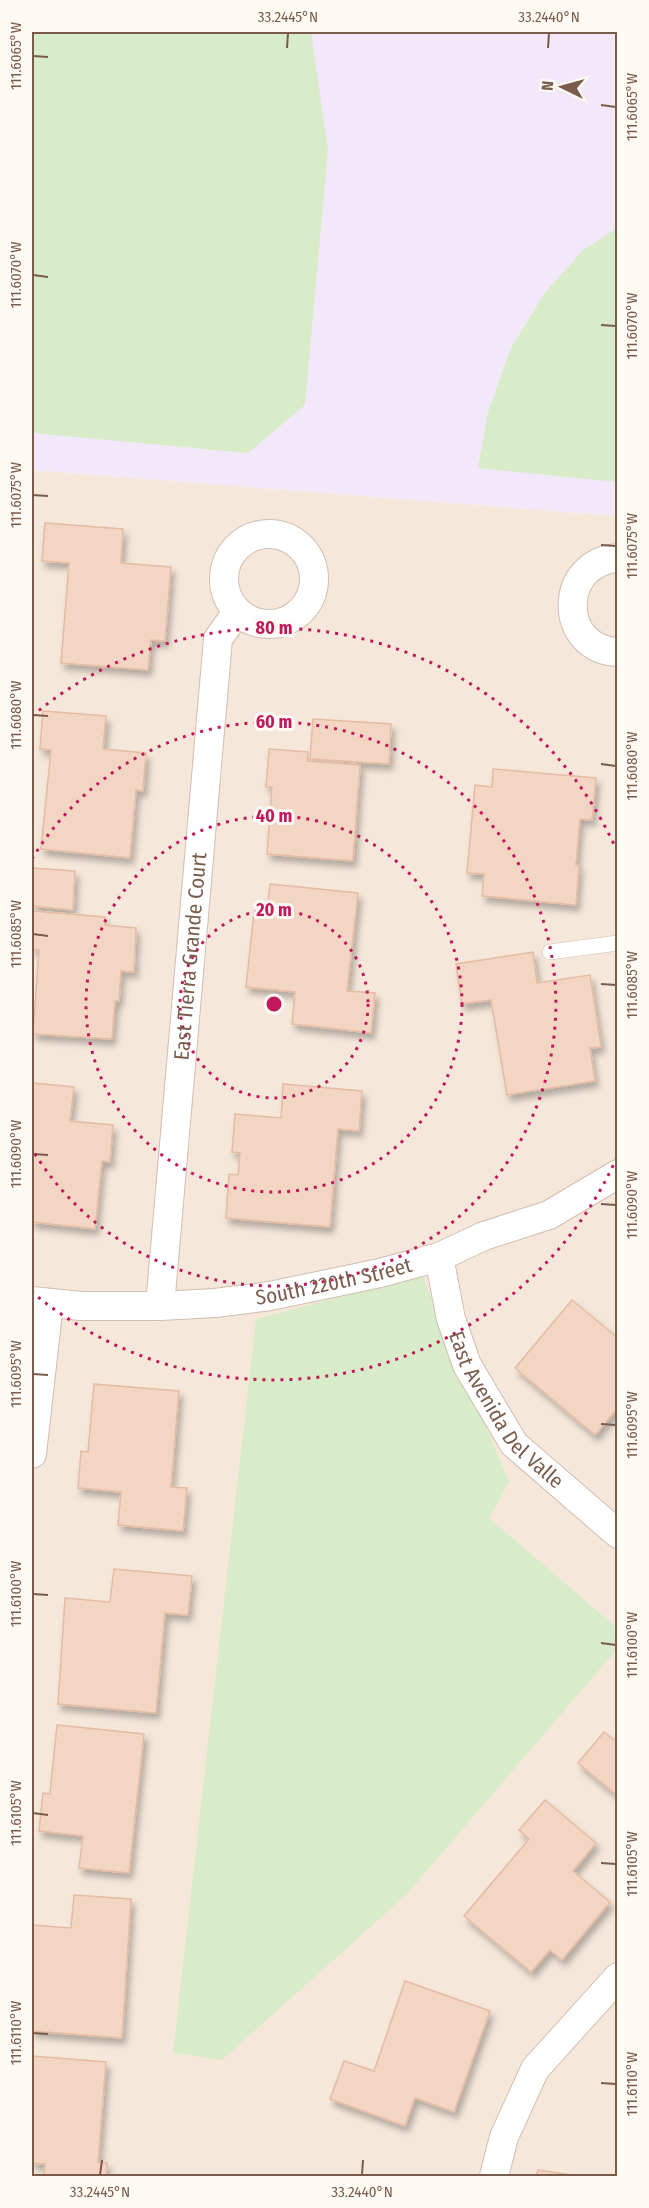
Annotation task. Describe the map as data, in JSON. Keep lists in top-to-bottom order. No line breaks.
{"streets":{"street":["East Tierra Grande Court","South 220th Street","East Avenida Del Valle"]},"crossings":[["East Tierra Grande Court","South 220th Street"],["South 220th Street","East Avenida Del Valle"]],"north":"left","coordinates":["33.2445°N","33.2440°N","111.6065°W","111.6070°W","111.6075°W","111.6080°W","111.6085°W","111.6090°W","111.6095°W","111.6100°W","111.6105°W","111.6110°W"],"rings":["80 m","60 m","40 m","20 m"]}
